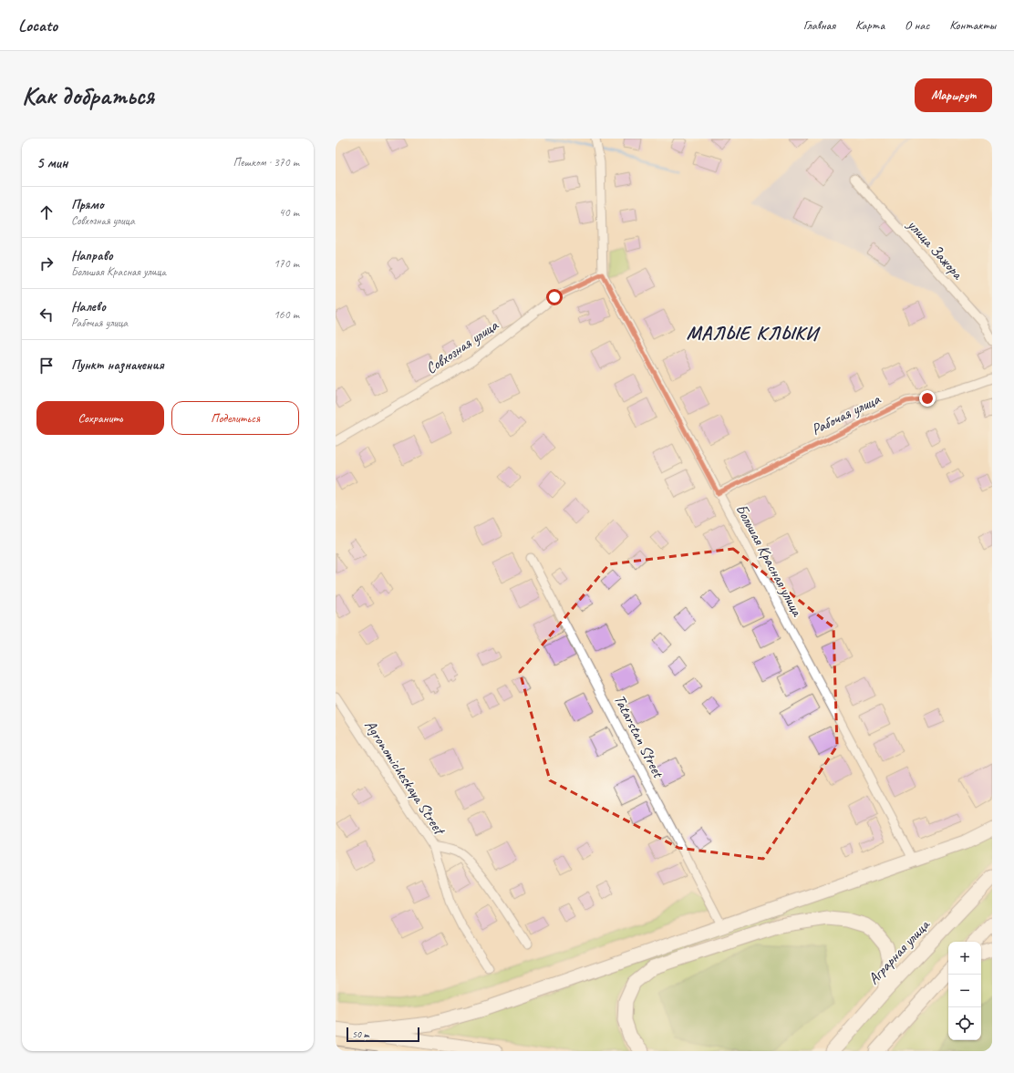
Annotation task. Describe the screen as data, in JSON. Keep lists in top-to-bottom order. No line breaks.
{"streets":{"main road":["Аграрная улица"],"street":["улица Зажора","Совхозная улица","Рабочая улица","Большая Красная улица","Tatarstan Street","Agronomicheskaya Street"]},"crossings":[["Совхозная улица","Большая Красная улица"],["Рабочая улица","Большая Красная улица"]],"districts":["МАЛЫЕ КЛЫКИ"],"scale_bar":"50 m","page":{"header":"Locato","nav":["Главная","Карта","О нас","Контакты"],"buttons":["Маршрут",["Сохранить","Поделиться"]],"title":"Как добраться","heading":["5 мин","Пешком · 370 m"],"list":[["Прямо","Совхозная улица","40 m"],["Направо","Большая Красная улица","170 m"],["Налево","Рабочая улица","160 m"],"Пункт назначения"],"map_buttons":["+","−"],"scale":"50 m"}}
